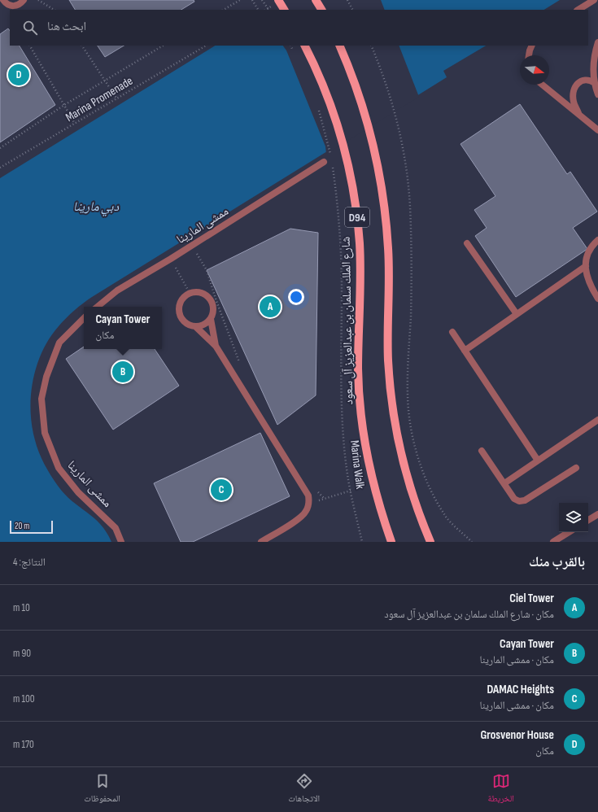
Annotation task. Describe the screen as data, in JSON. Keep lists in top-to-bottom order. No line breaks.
{"streets":{"main road":["D94","شارع الملك سلمان بن عبدالعزيز آل سعود"],"street":["ممشى المارينا"],"path":["Marina Promenade","Marina Walk"]},"water":["دبي مارينا"],"scale_bar":"20 m","north":"right","page":{"search":"ابحث هنا","pins":["D","A","B","C"],"popup":["Cayan Tower","مكان"],"scale":"20 m","heading":["بالقرب منك","النتائج: 4"],"list":[{"mark":"A","name":"Ciel Tower","note":"مكان · شارع الملك سلمان بن عبدالعزيز آل سعود","value":"10 m"},{"mark":"B","name":"Cayan Tower","note":"مكان · ممشى المارينا","value":"90 m"},{"mark":"C","name":"DAMAC Heights","note":"مكان · ممشى المارينا","value":"100 m"},{"mark":"D","name":"Grosvenor House","note":"مكان","value":"170 m"}],"nav":["الخريطة","الاتجاهات","المحفوظات"]}}
